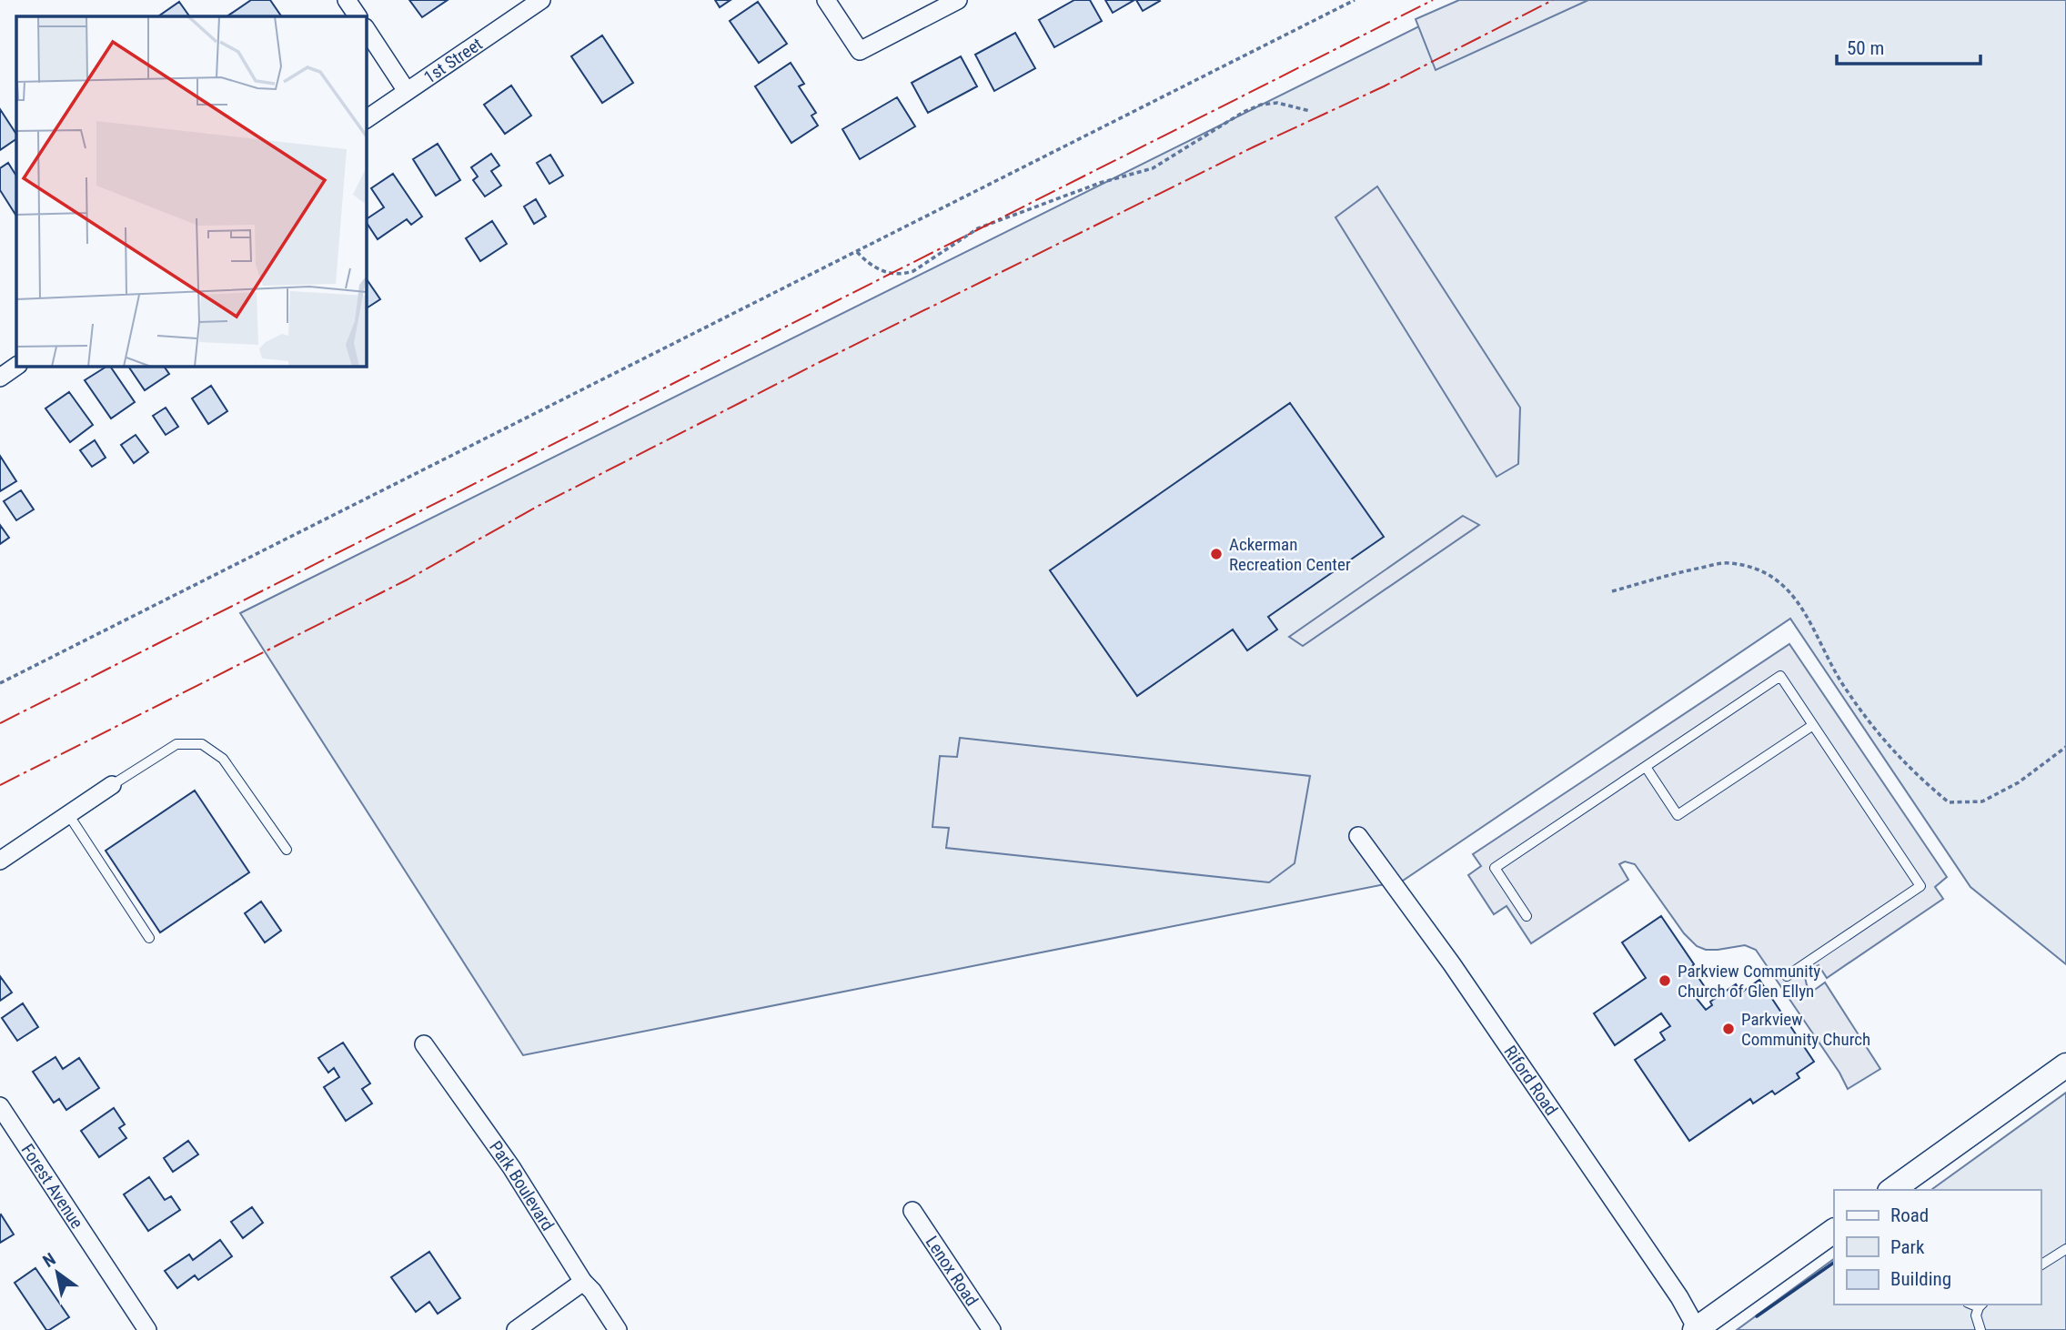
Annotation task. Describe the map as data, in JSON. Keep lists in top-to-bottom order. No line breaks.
{"streets":{"street":["1st Street","Riford Road","Forest Avenue","Park Boulevard","Lenox Road"]},"places":["Ackerman Recreation Center","Parkview Community Church of Glen Ellyn","Parkview Community Church"],"legend":["Road","Park","Building"],"scale_bar":"50 m","north":"top left"}
